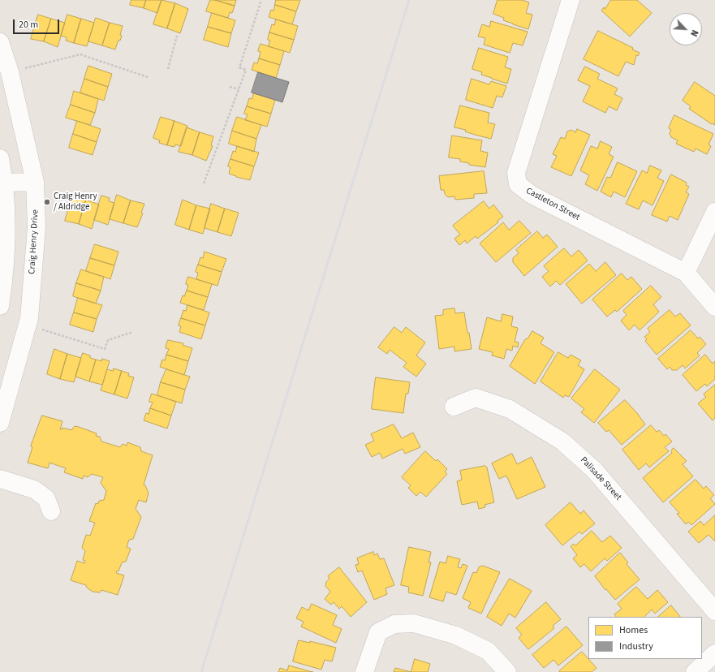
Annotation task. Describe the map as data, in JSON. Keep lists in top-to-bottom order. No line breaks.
{"streets":{"street":["Castleton Street","Craig Henry Drive","Palisade Street"]},"places":["Craig Henry / Aldridge"],"legend":["Homes","Industry"],"scale_bar":"20 m","north":"bottom right"}
